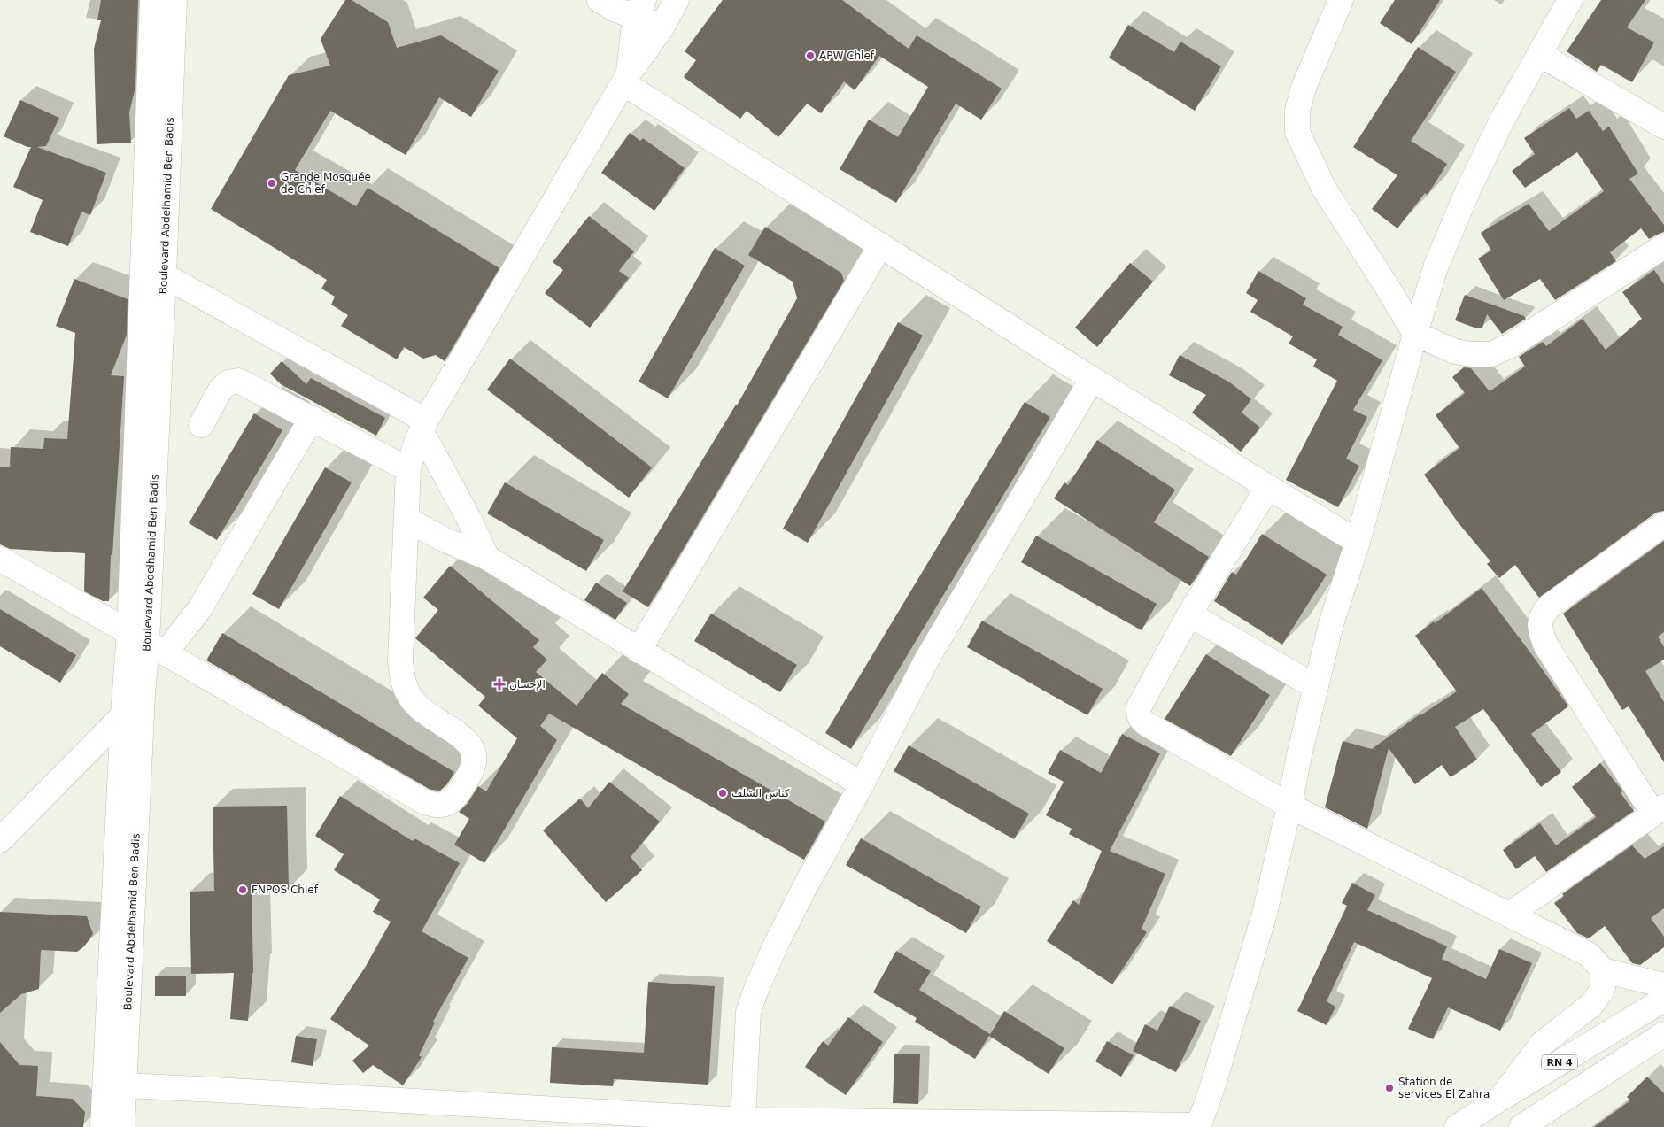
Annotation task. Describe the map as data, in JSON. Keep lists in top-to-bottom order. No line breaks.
{"streets":{"main road":["Boulevard Abdelhamid Ben Badis","RN 4"]},"places":{"other":["APW Chlef","Grande Mosquée de Chlef","كناس الشلف","FNPOS Chlef","Station de services El Zahra"],"health":["الإحسان"]}}
